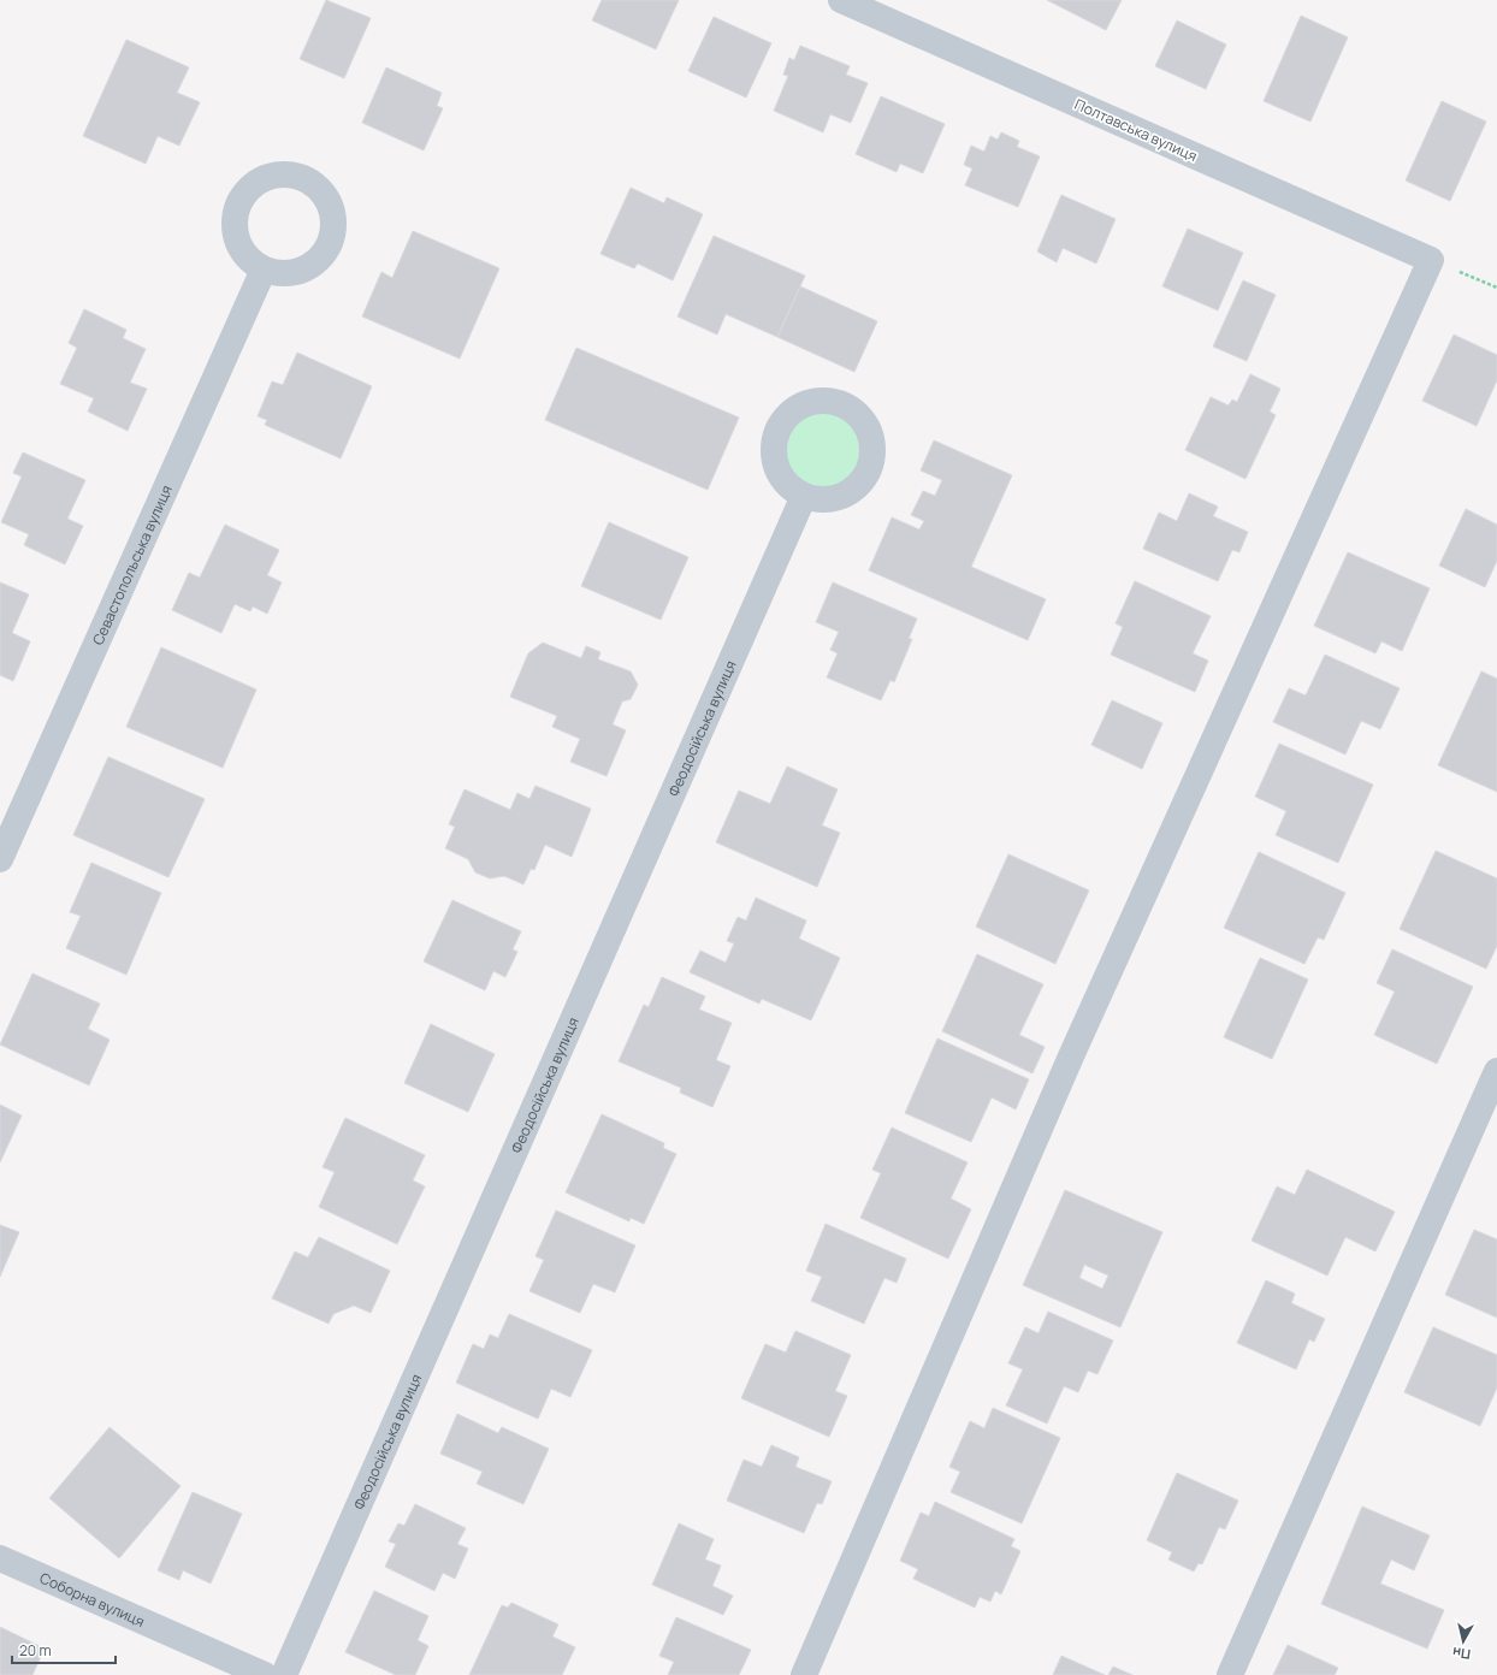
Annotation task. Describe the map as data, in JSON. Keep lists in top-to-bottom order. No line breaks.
{"streets":{"street":["Полтавська вулиця","Севастопольська вулиця","Феодосійська вулиця","Соборна вулиця"]},"scale_bar":"20 m","north":"bottom"}
